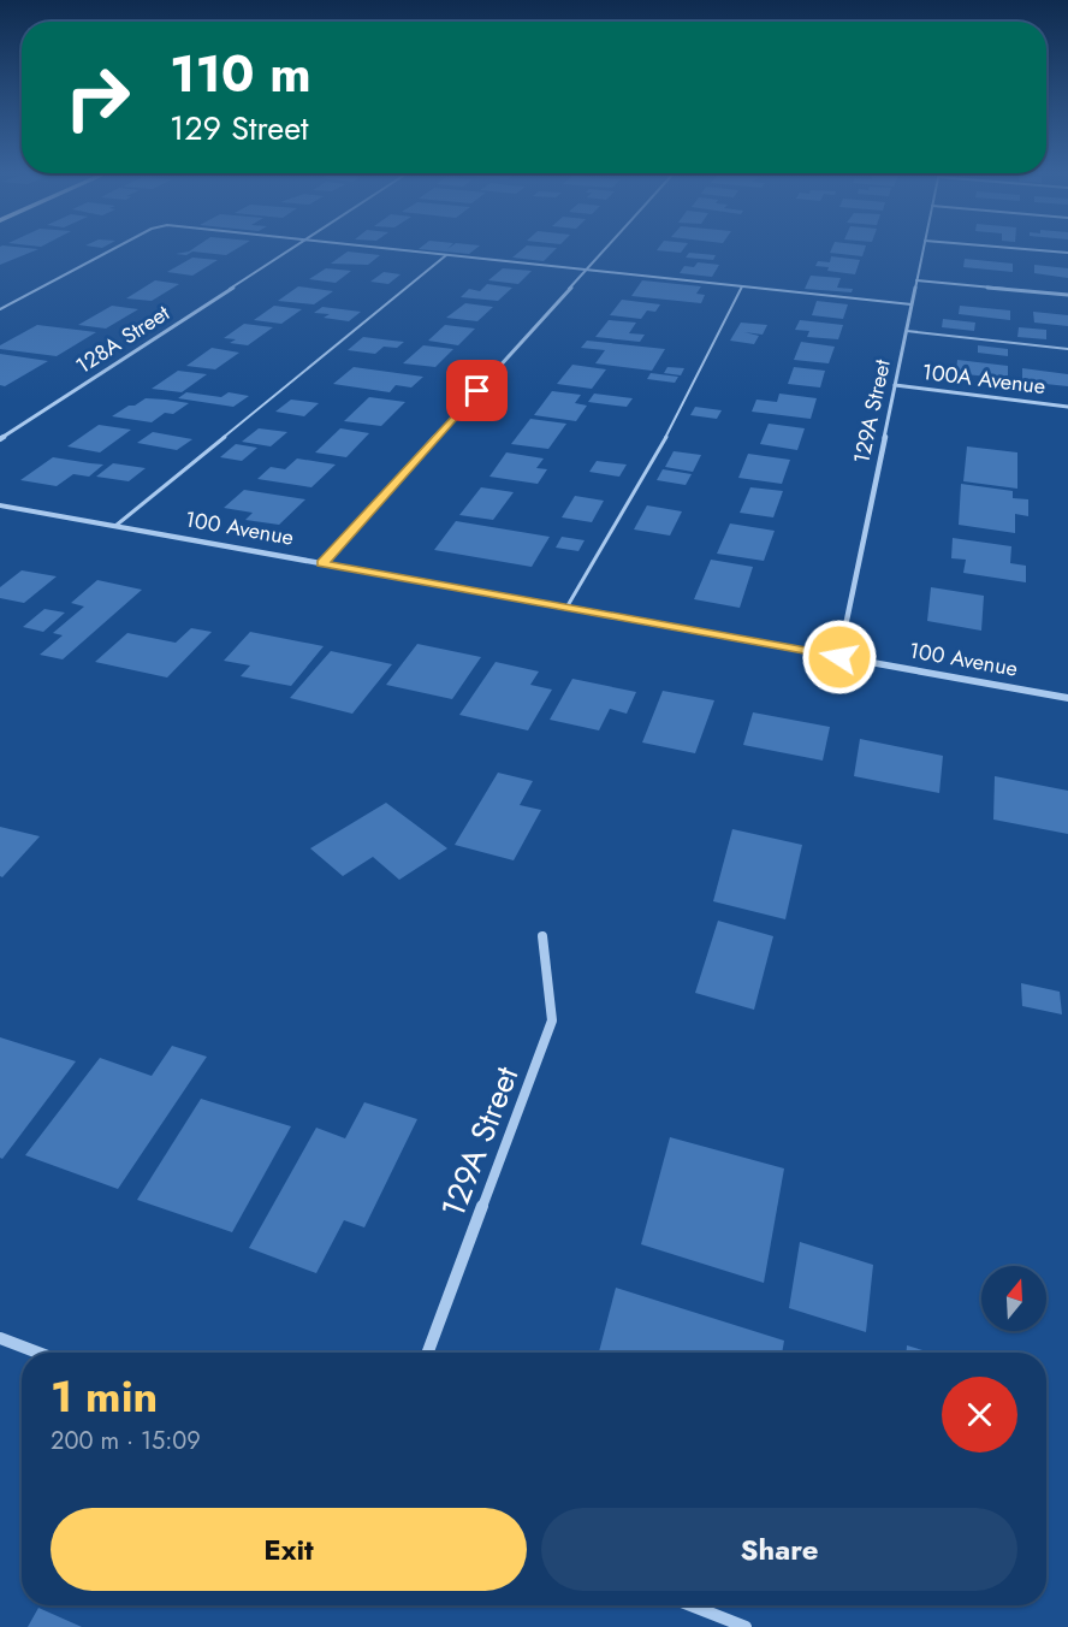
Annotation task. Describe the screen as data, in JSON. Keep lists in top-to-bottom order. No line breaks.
{"streets":{"street":["128A Street","100A Avenue","129A Street","100 Avenue"]},"crossings":[["100A Avenue","129A Street"],["129A Street","100 Avenue"]],"north":"top","page":{"turn":["110 m","129 Street"],"heading":["1 min","200 m · 15:09"],"buttons":["Exit","Share"]}}
